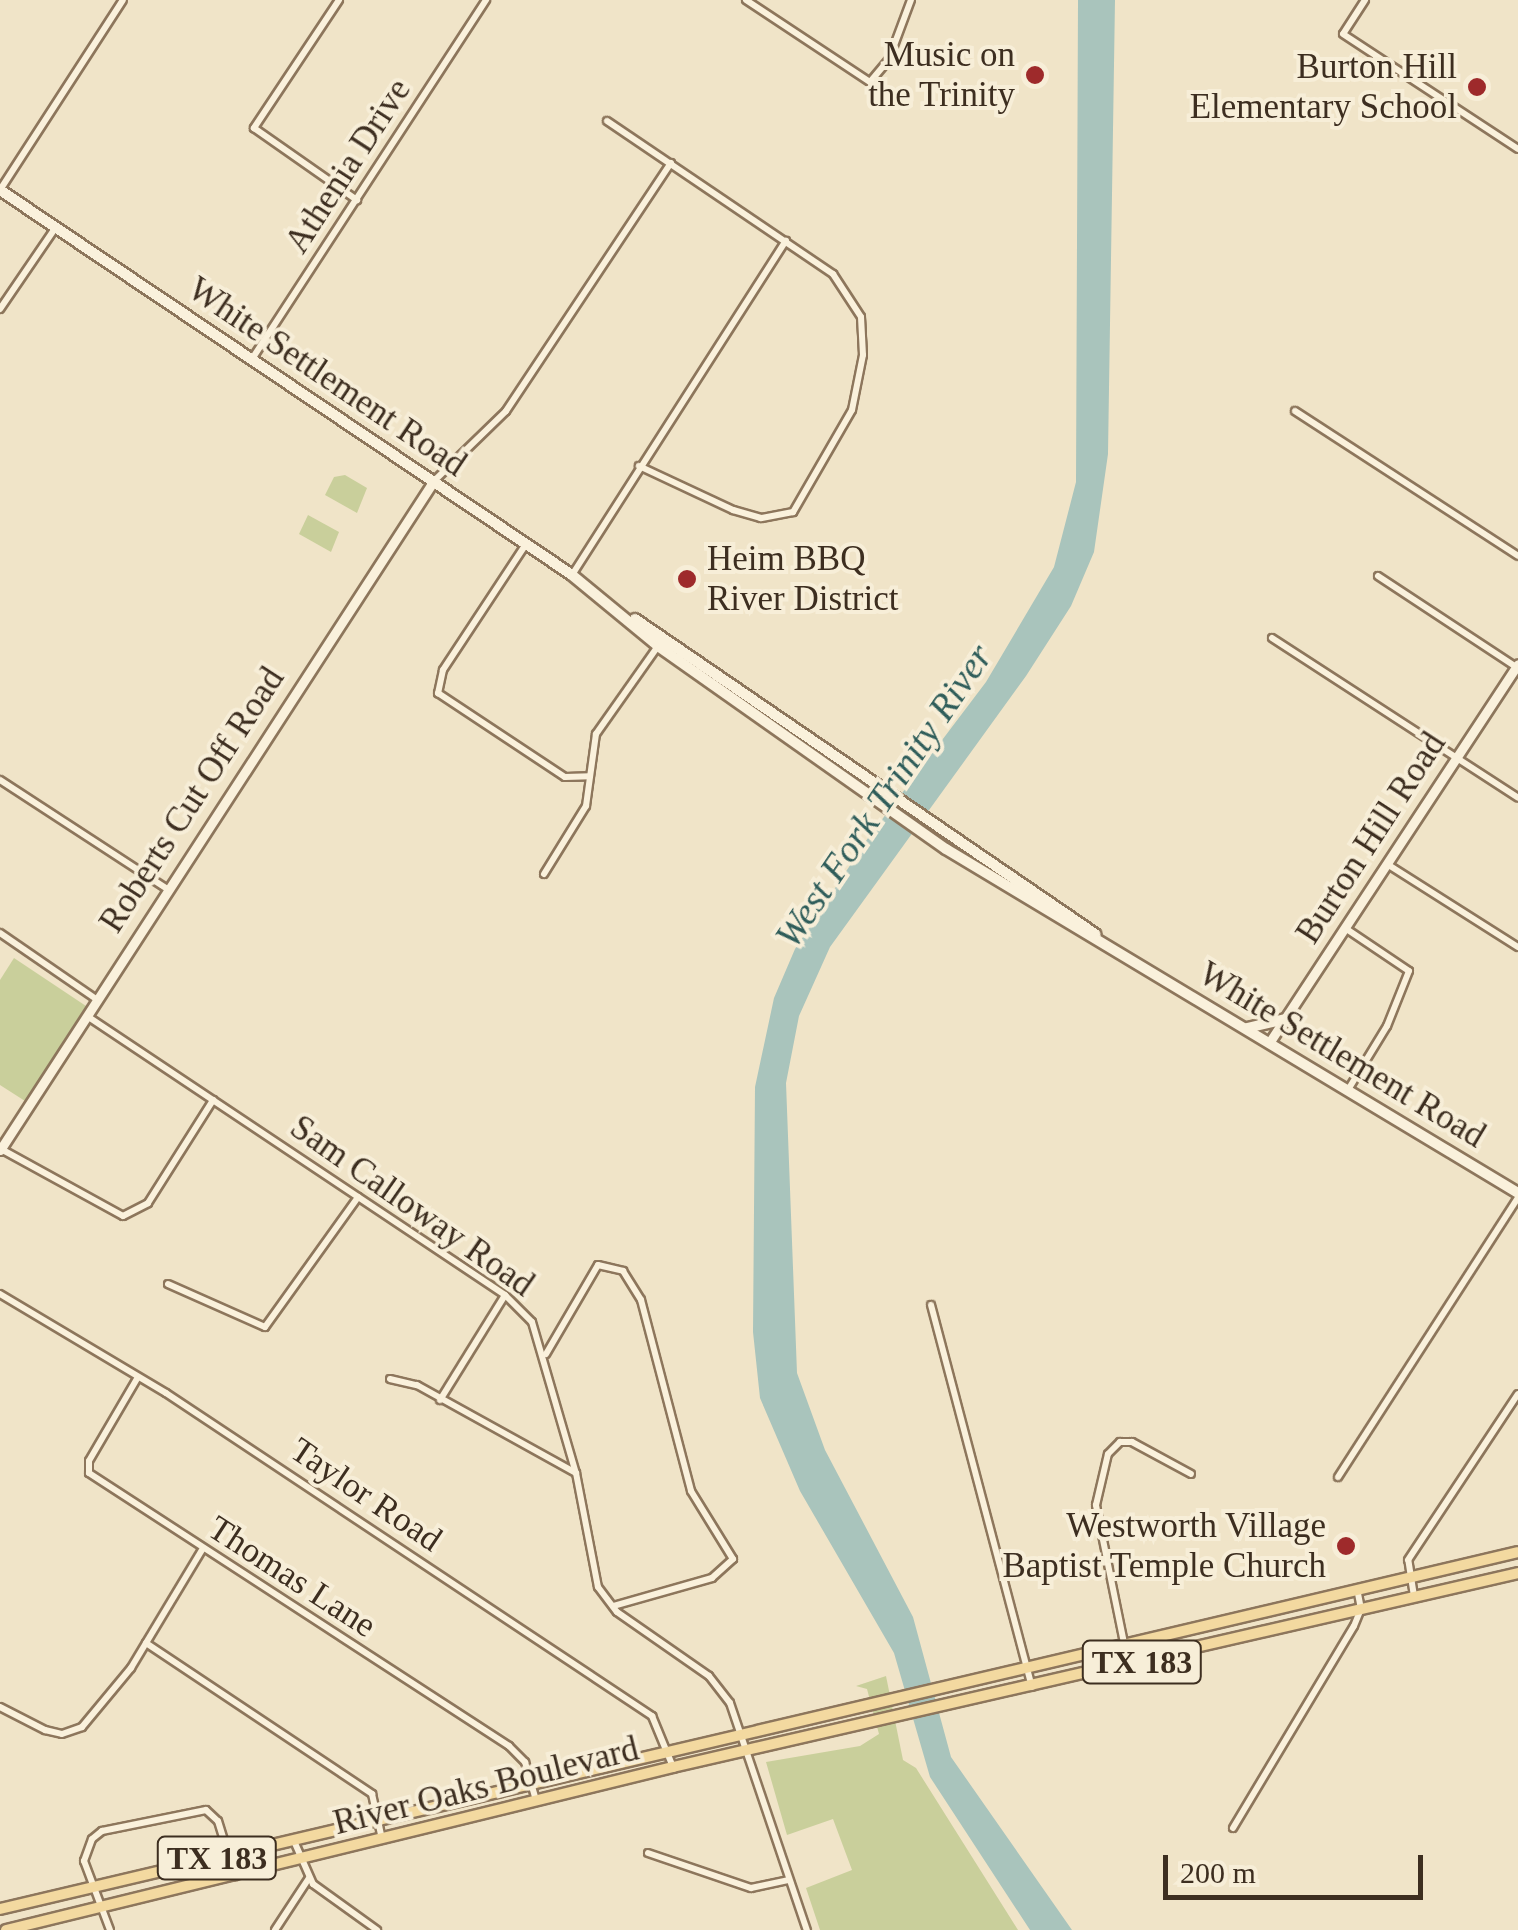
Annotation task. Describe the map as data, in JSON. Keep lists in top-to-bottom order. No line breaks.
{"streets":{"main road":["White Settlement Road","TX 183","River Oaks Boulevard"],"street":["Athenia Drive","Roberts Cut Off Road","Burton Hill Road","Sam Calloway Road","Taylor Road","Thomas Lane"]},"crossings":[["Athenia Drive","White Settlement Road"],["White Settlement Road","Roberts Cut Off Road"],["White Settlement Road","Burton Hill Road"],["Roberts Cut Off Road","Sam Calloway Road"],["Taylor Road","Thomas Lane"],["Taylor Road","River Oaks Boulevard"],["Thomas Lane","River Oaks Boulevard"],["TX 183","River Oaks Boulevard"]],"water":["West Fork Trinity River"],"places":["Music on the Trinity","Burton Hill Elementary School","Heim BBQ River District","Westworth Village Baptist Temple Church"],"scale_bar":"200 m"}
